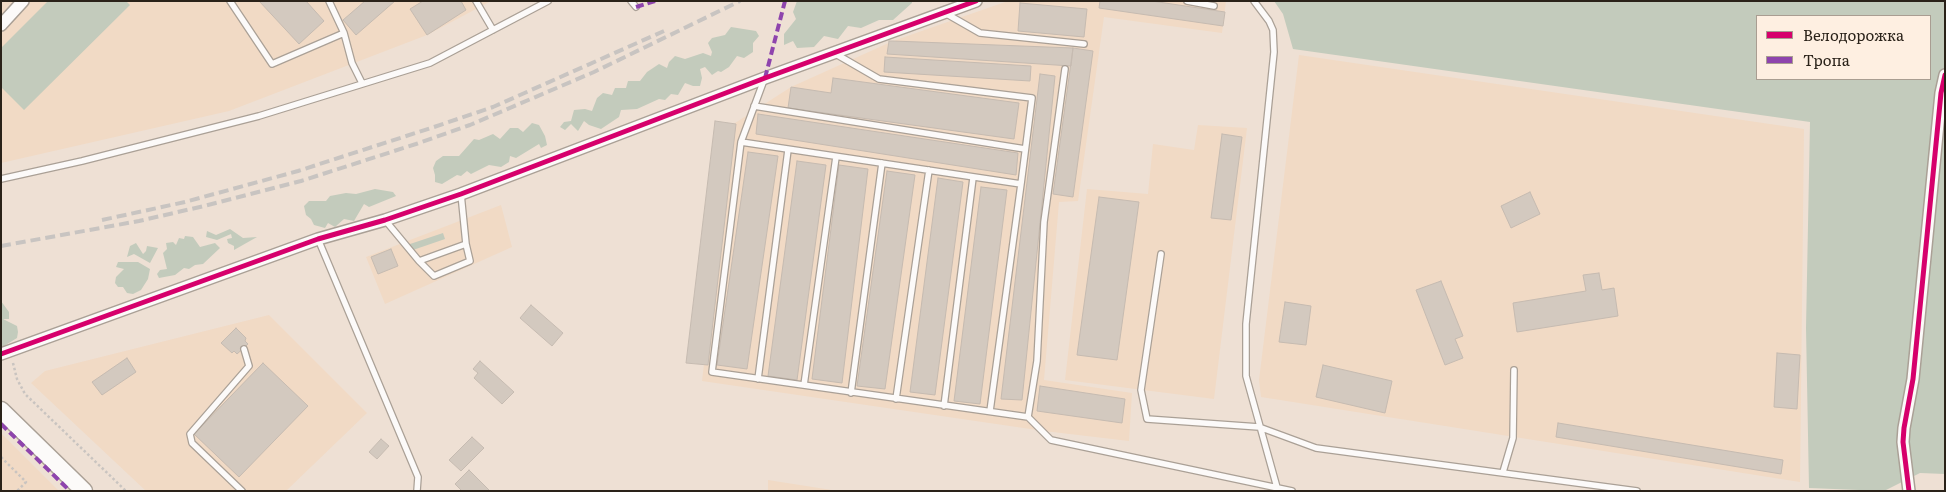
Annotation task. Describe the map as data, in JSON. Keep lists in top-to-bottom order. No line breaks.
{"legend":["Велодорожка","Тропа"]}
